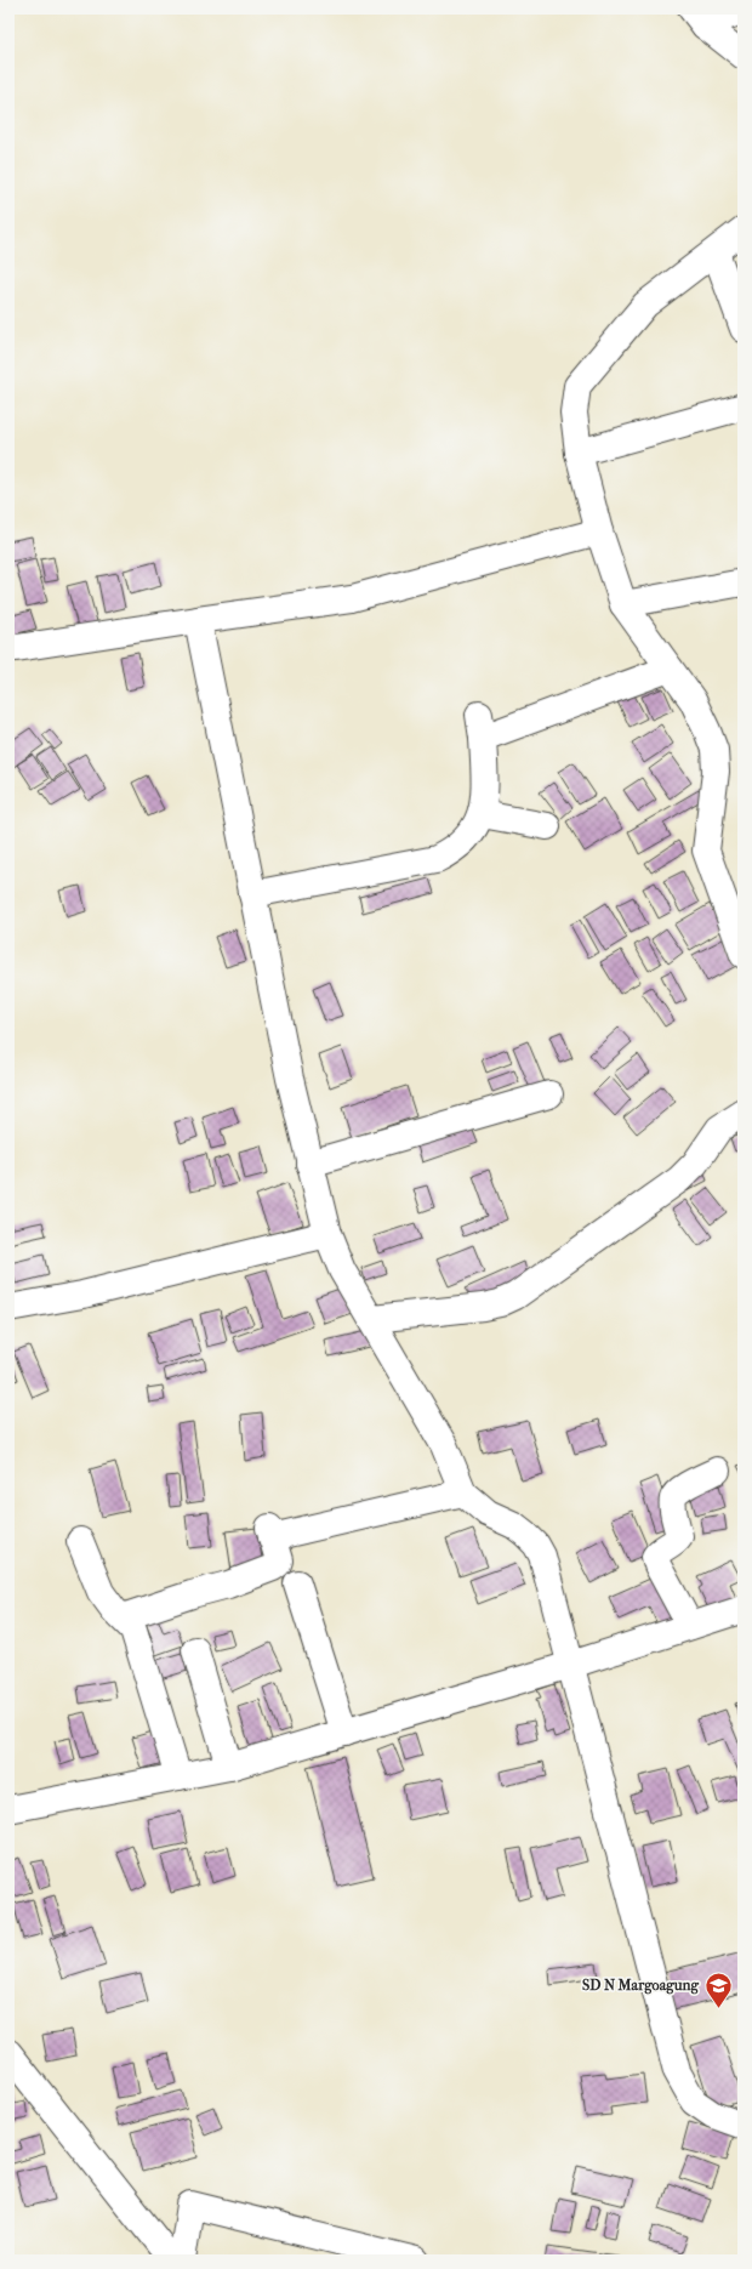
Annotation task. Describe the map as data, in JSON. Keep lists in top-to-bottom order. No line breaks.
{"places":{"school or university":["SD N Margoagung"]}}
